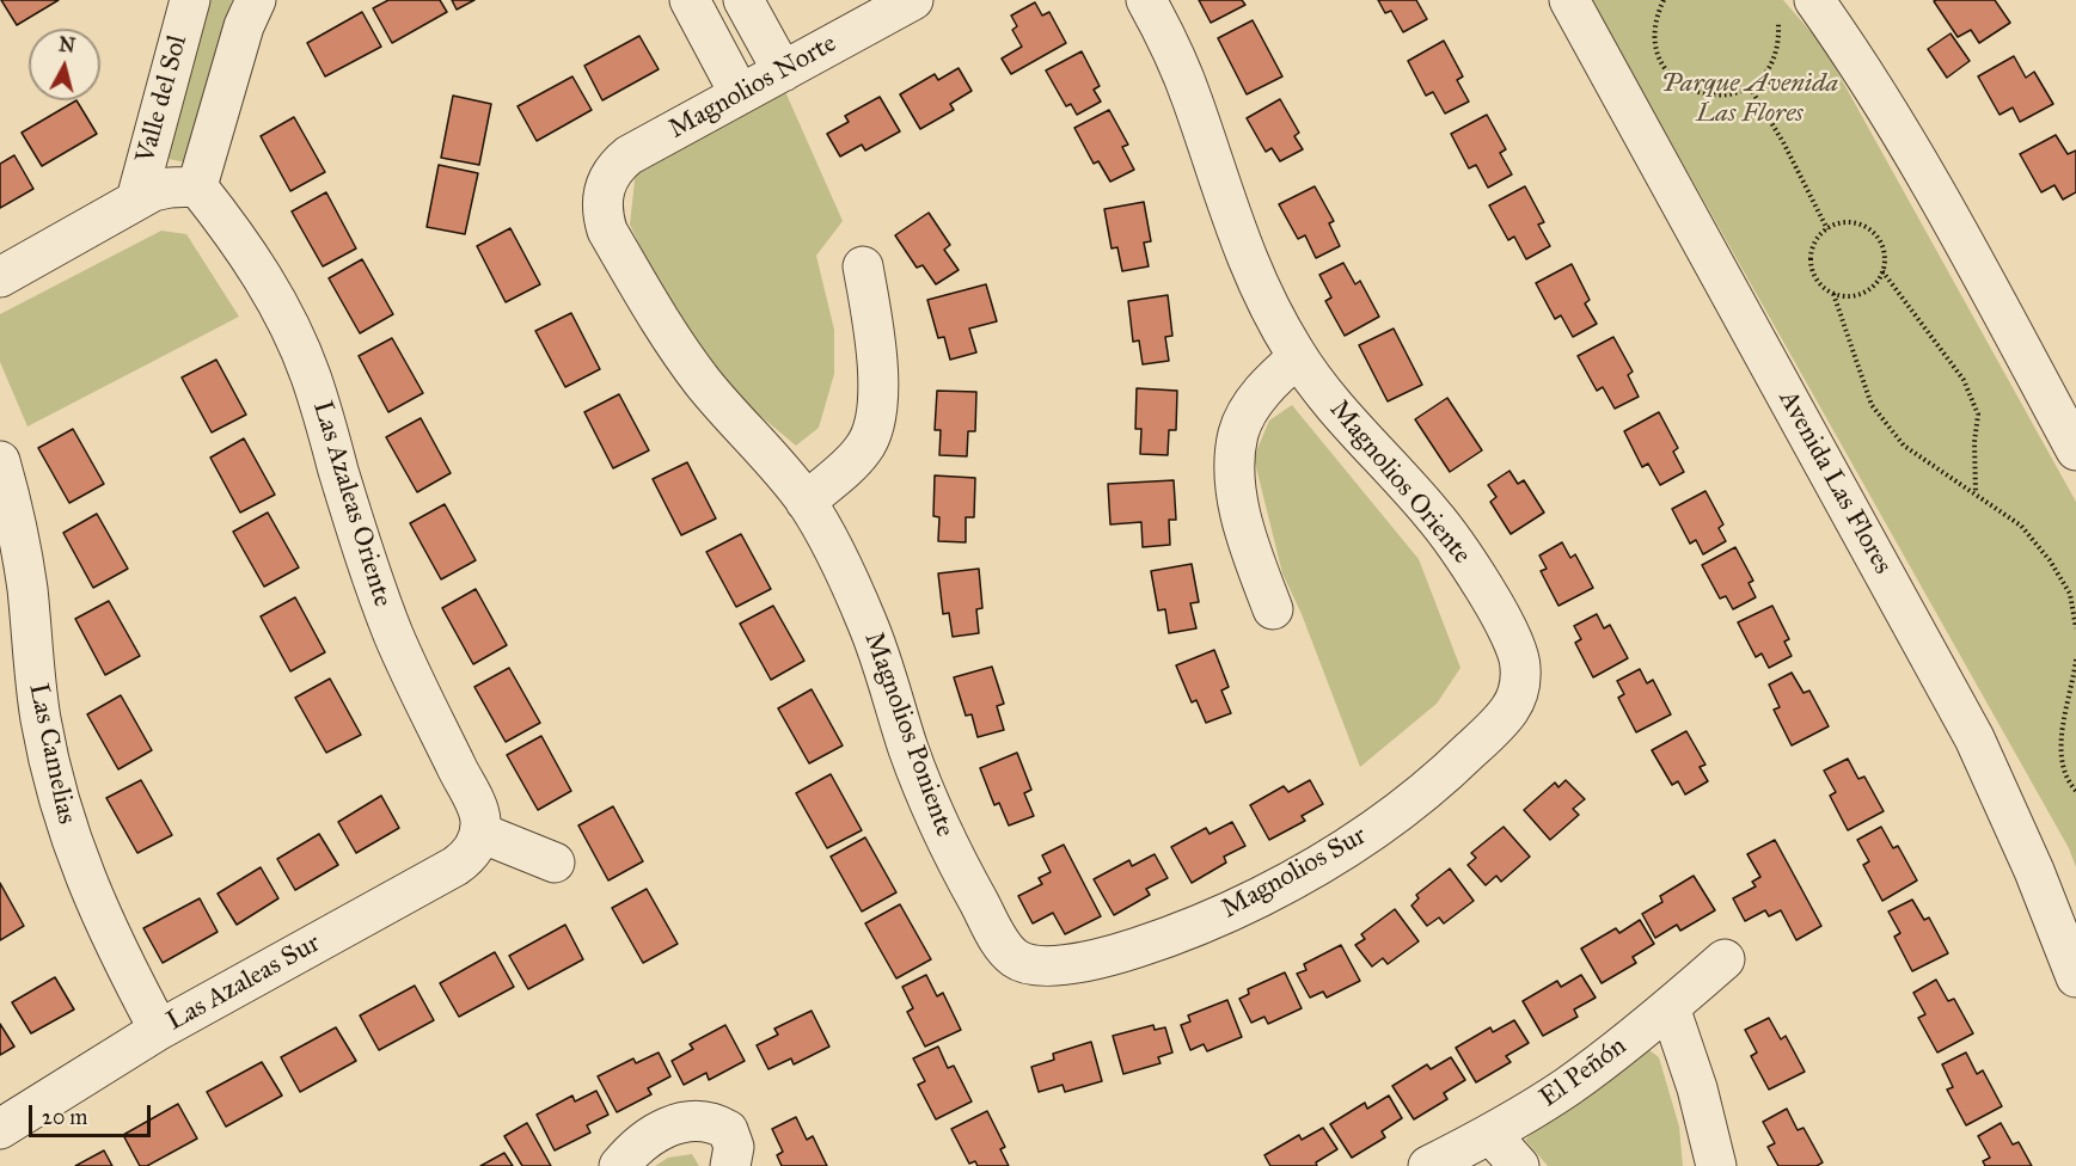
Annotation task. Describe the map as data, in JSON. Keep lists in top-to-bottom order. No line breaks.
{"streets":{"street":["Magnolios Norte","Valle del Sol","Magnolios Oriente","Avenida Las Flores","Las Azaleas Oriente","Magnolios Poniente","Las Camelias","Magnolios Sur","Las Azaleas Sur","El Peñón"]},"crossings":[["Magnolios Norte","Magnolios Poniente"],["Magnolios Oriente","Magnolios Sur"],["Las Azaleas Oriente","Las Azaleas Sur"],["Magnolios Poniente","Magnolios Sur"],["Las Camelias","Las Azaleas Sur"]],"parks":["Parque Avenida Las Flores"],"scale_bar":"20 m","north":"top"}
